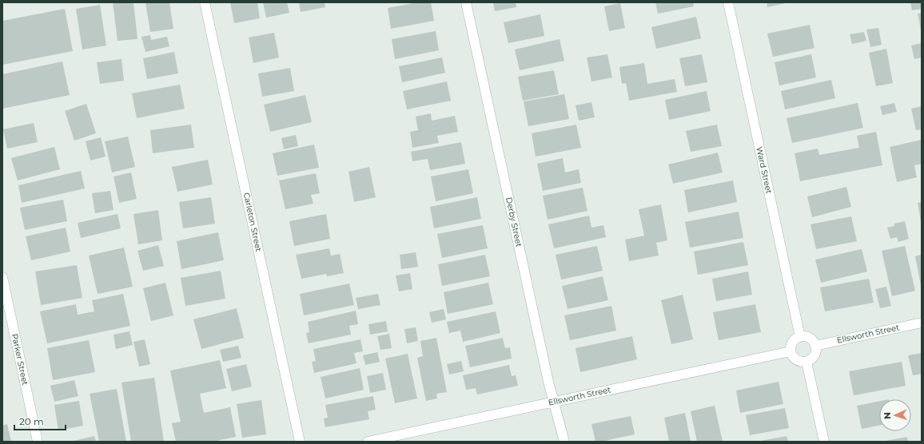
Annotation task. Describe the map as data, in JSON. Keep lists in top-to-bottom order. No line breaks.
{"streets":{"street":["Ward Street","Carleton Street","Derby Street","Ellsworth Street","Parker Street"]},"crossings":[["Ward Street","Ellsworth Street"],["Derby Street","Ellsworth Street"]],"scale_bar":"20 m","north":"left"}
